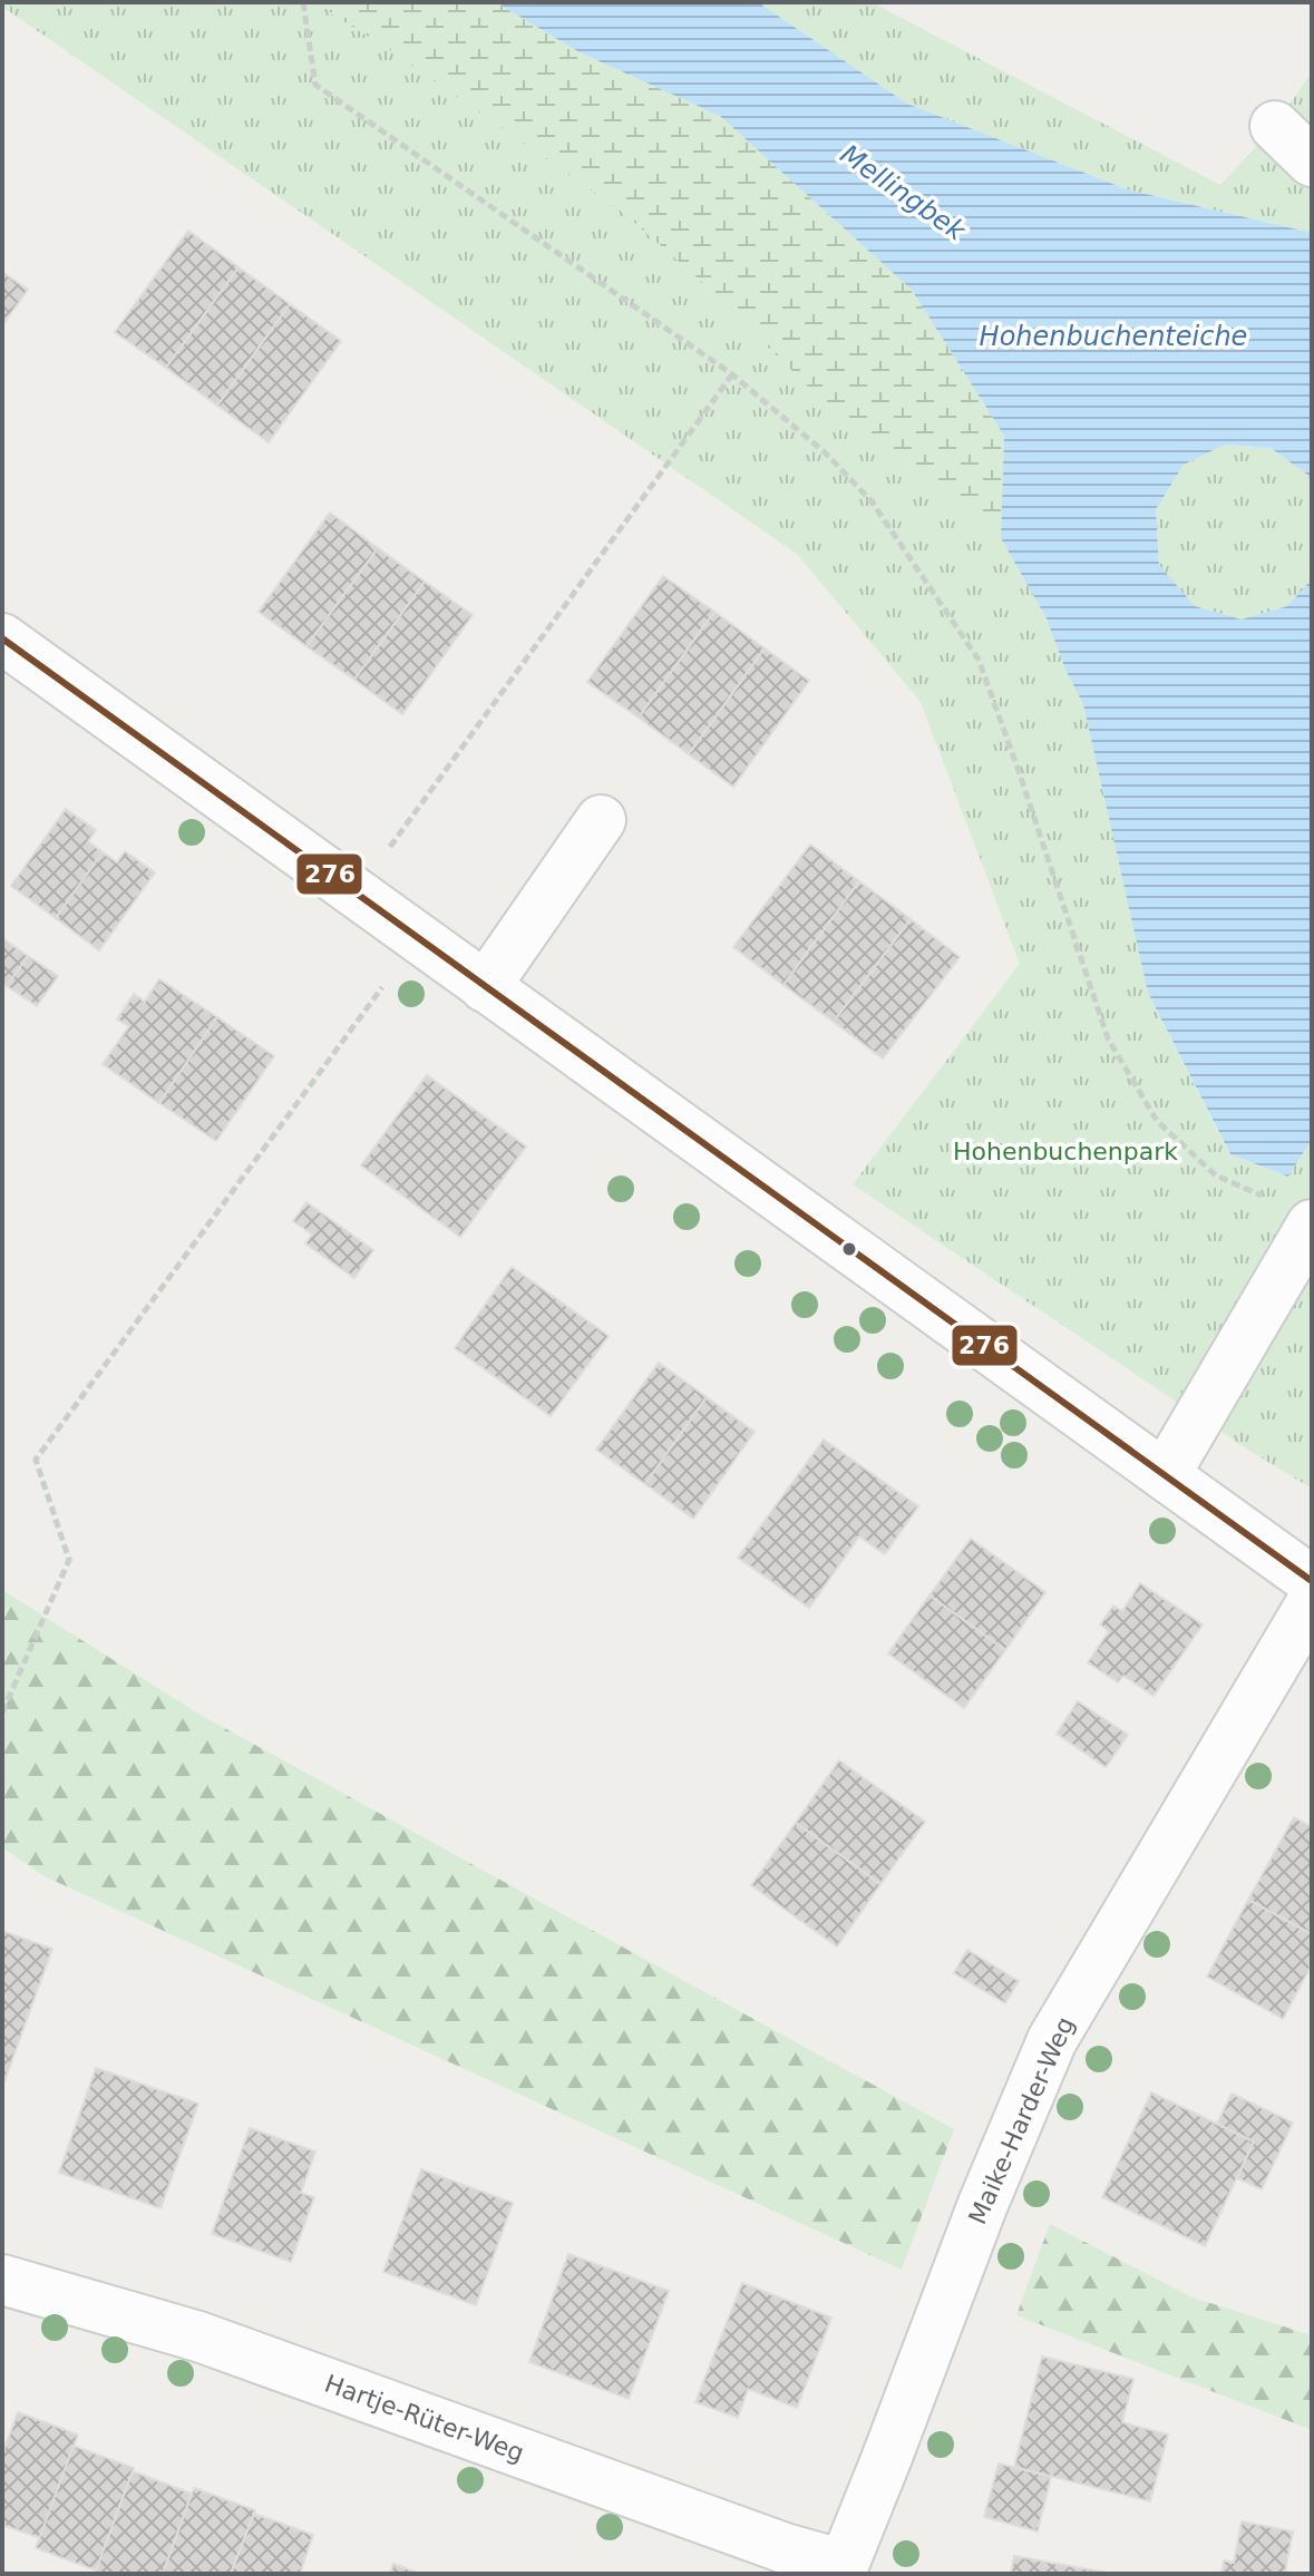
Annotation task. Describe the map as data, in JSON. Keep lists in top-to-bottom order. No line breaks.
{"streets":{"street":["Maike-Harder-Weg","Hartje-Rüter-Weg"]},"crossings":[["Maike-Harder-Weg","Hartje-Rüter-Weg"]],"water":["Mellingbek","Hohenbuchenteiche"],"parks":["Hohenbuchenpark"],"lines":["transit line 276"]}
